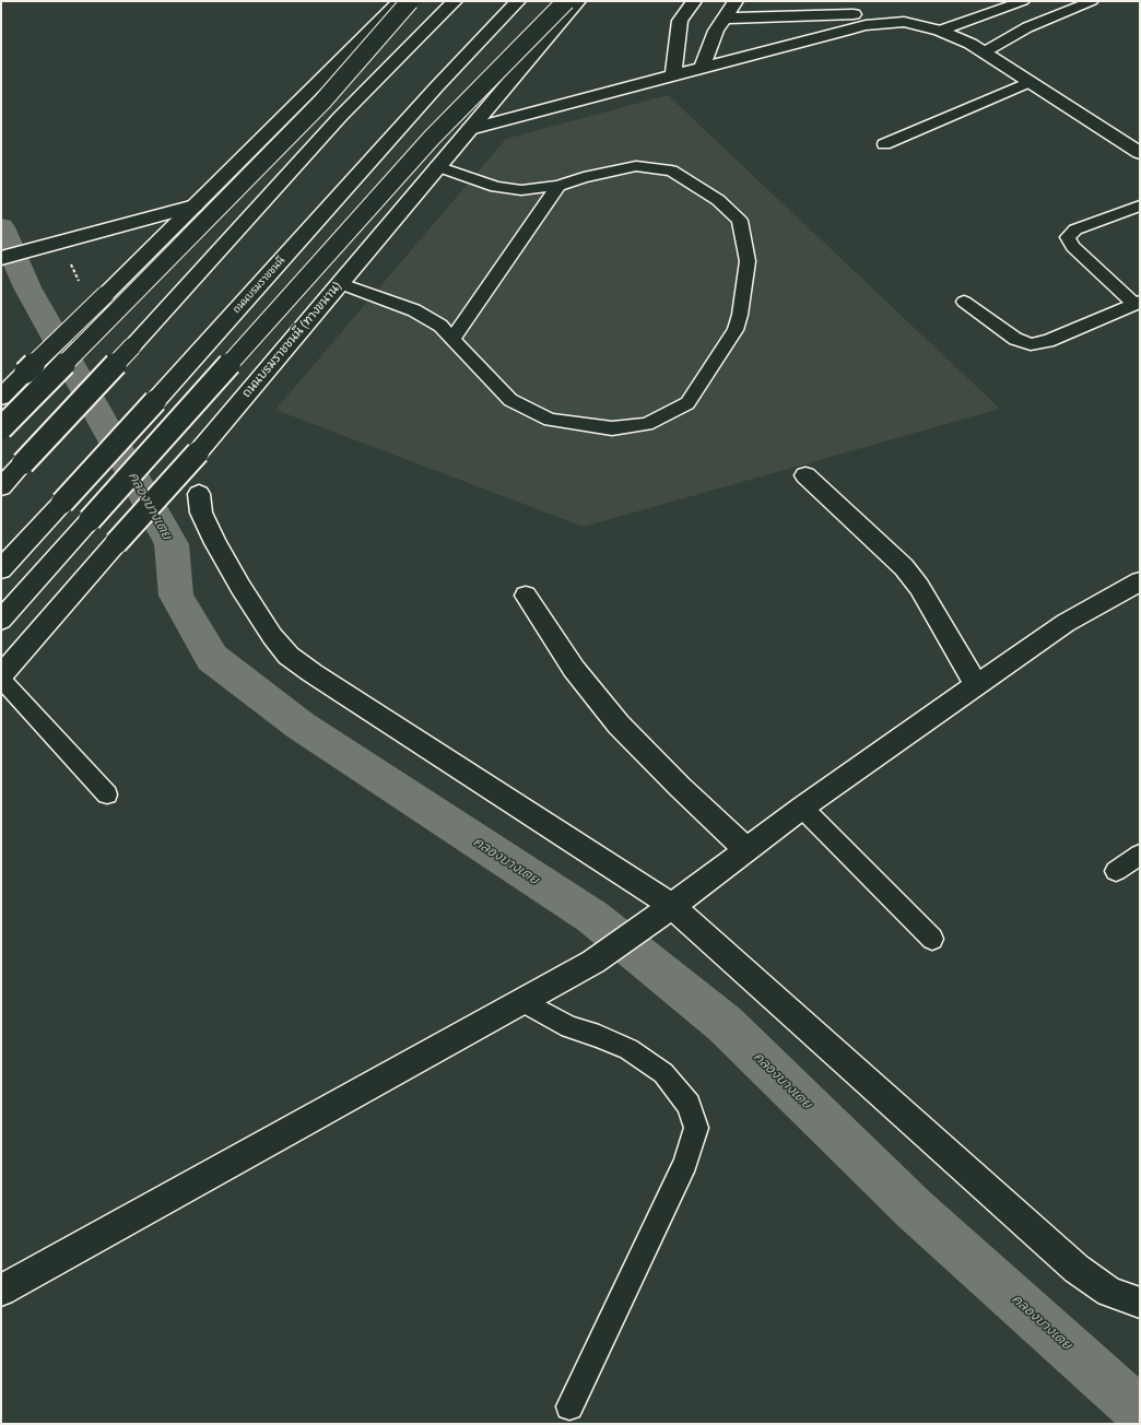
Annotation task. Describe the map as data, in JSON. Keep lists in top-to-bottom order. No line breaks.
{"streets":{"main road":["ถนนบรมราชชนนี","ถนนบรมราชชนนี (ทางขนาน)"]},"water":["คลองบางเตย"]}
